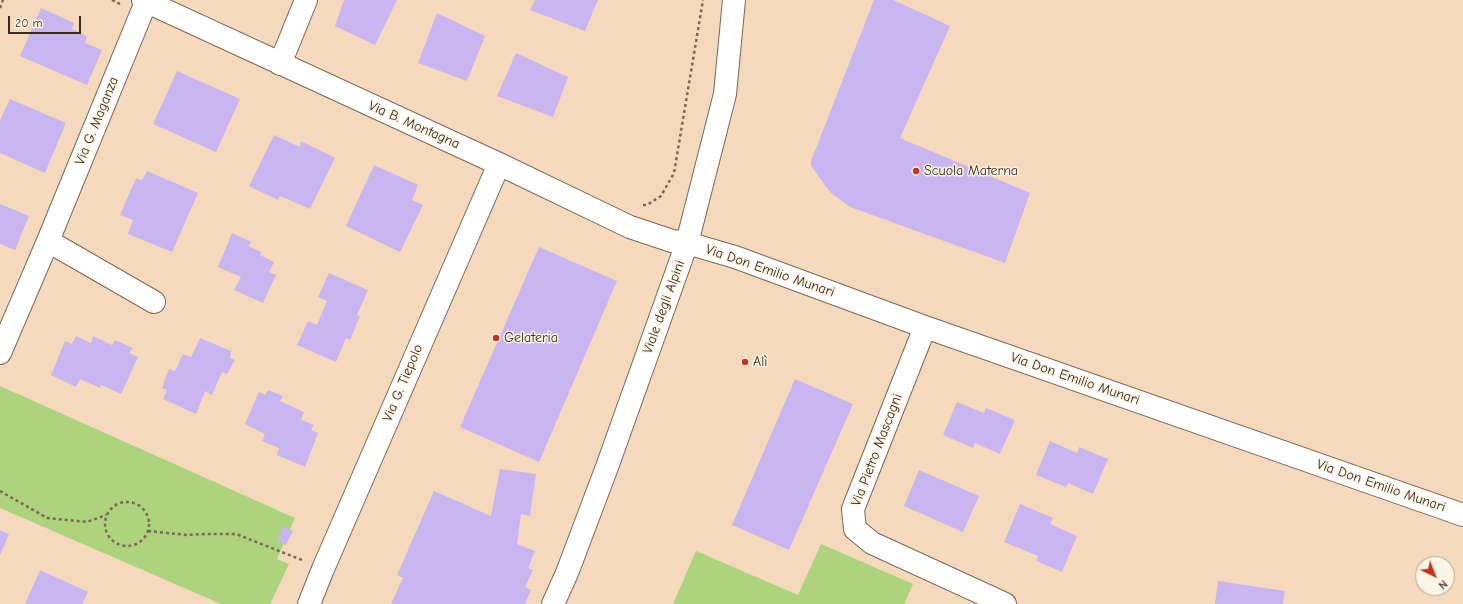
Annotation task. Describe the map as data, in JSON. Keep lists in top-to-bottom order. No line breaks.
{"streets":{"street":["Via G. Maganza","Via B. Montagna","Via Don Emilio Munari","Viale degli Alpini","Via G. Tiepolo","Via Pietro Mascagni"]},"crossings":[["Via G. Maganza","Via B. Montagna"],["Via B. Montagna","Via Don Emilio Munari"],["Via B. Montagna","Viale degli Alpini"],["Via B. Montagna","Via G. Tiepolo"],["Via Don Emilio Munari","Viale degli Alpini"],["Via Don Emilio Munari","Via Pietro Mascagni"]],"places":["Scuola Materna","Gelateria","Alì"],"scale_bar":"20 m","north":"bottom right"}
